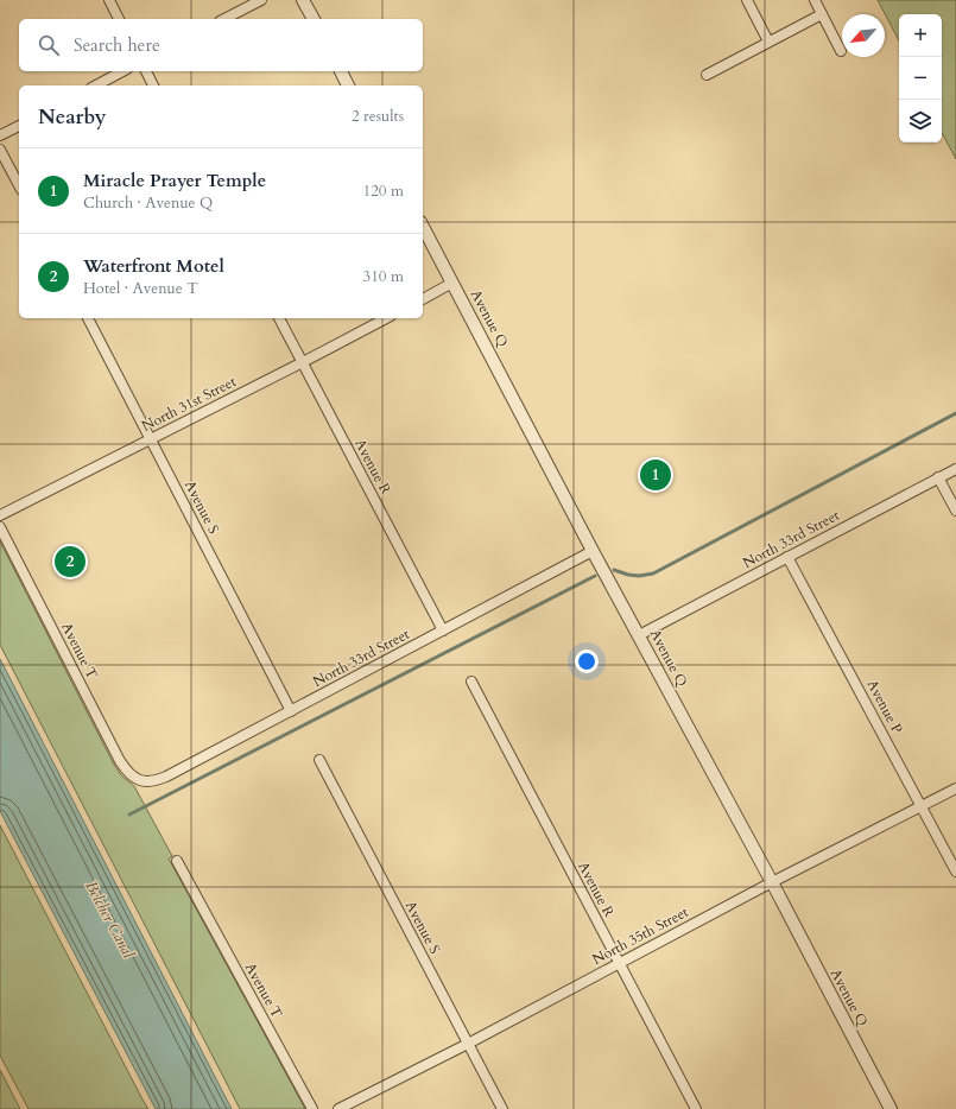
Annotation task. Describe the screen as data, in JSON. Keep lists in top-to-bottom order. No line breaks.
{"streets":{"street":["Avenue Q","North 31st Street","Avenue R","Avenue S","North 33rd Street","Avenue T","Avenue P","North 35th Street"]},"crossings":[["Avenue Q","North 33rd Street"],["Avenue Q","North 35th Street"],["North 31st Street","Avenue R"],["North 31st Street","Avenue S"],["Avenue R","North 33rd Street"],["Avenue R","North 35th Street"],["Avenue S","North 33rd Street"],["Avenue S","North 35th Street"],["North 33rd Street","Avenue T"],["North 33rd Street","Avenue P"],["Avenue P","North 35th Street"]],"water":["Belcher Canal"],"north":"bottom left","page":{"map_buttons":["+","−"],"search":"Search here","heading":["Nearby","2 results"],"list":[{"mark":"1","name":"Miracle Prayer Temple","note":"Church · Avenue Q","value":"120 m"},{"mark":"2","name":"Waterfront Motel","note":"Hotel · Avenue T","value":"310 m"}],"pins":["1","2"]}}
